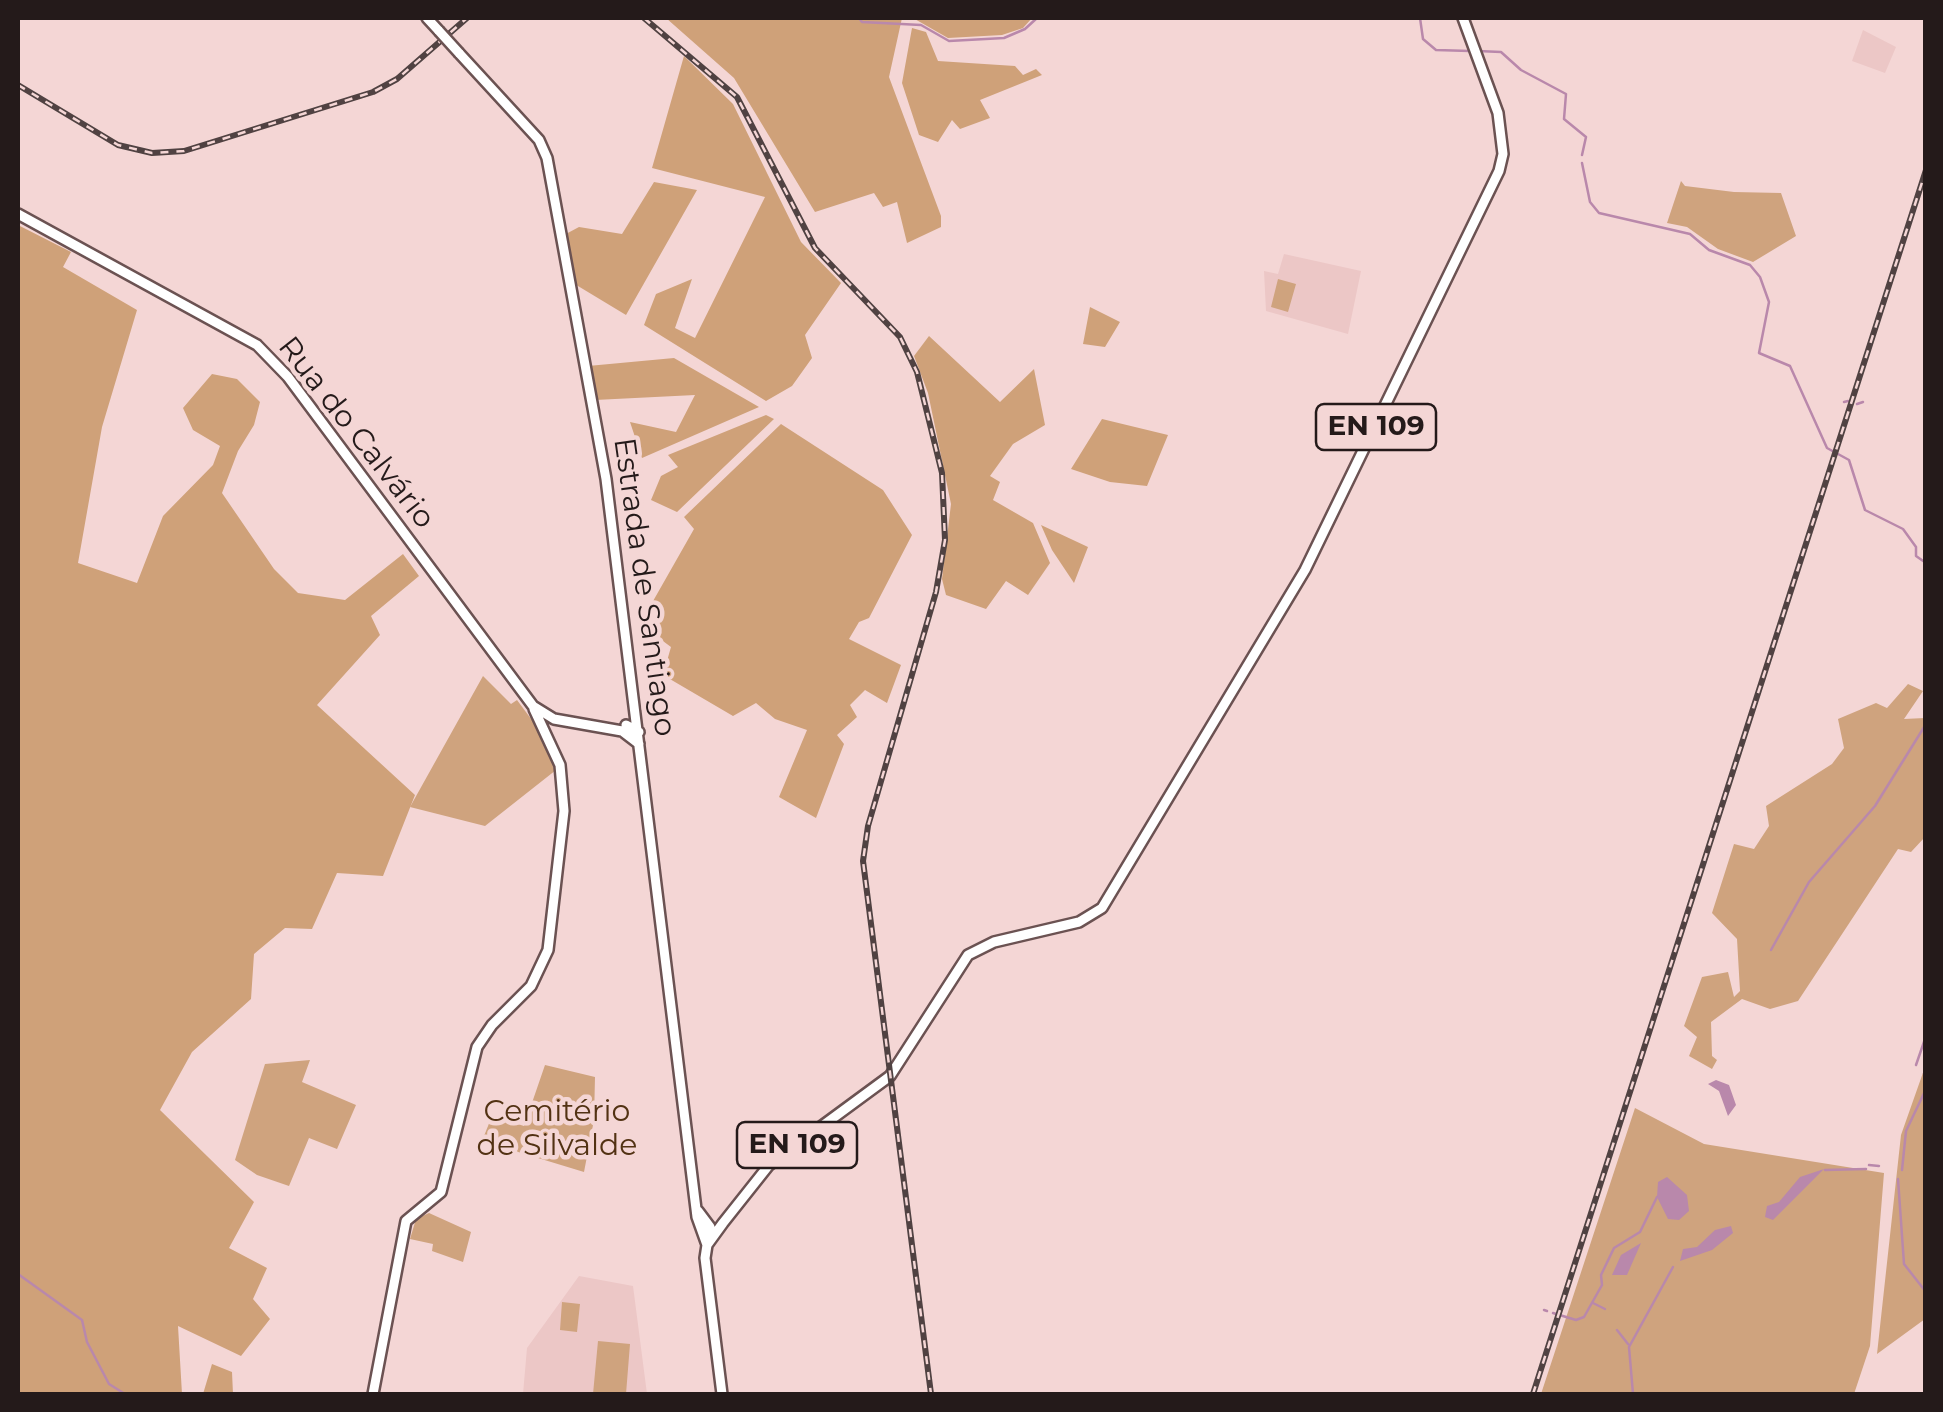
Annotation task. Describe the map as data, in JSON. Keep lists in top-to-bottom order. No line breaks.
{"streets":{"main road":["EN 109","Rua do Calvário","Estrada de Santiago"]},"crossings":[["EN 109","Estrada de Santiago"]],"parks":["Cemitério de Silvalde"]}
